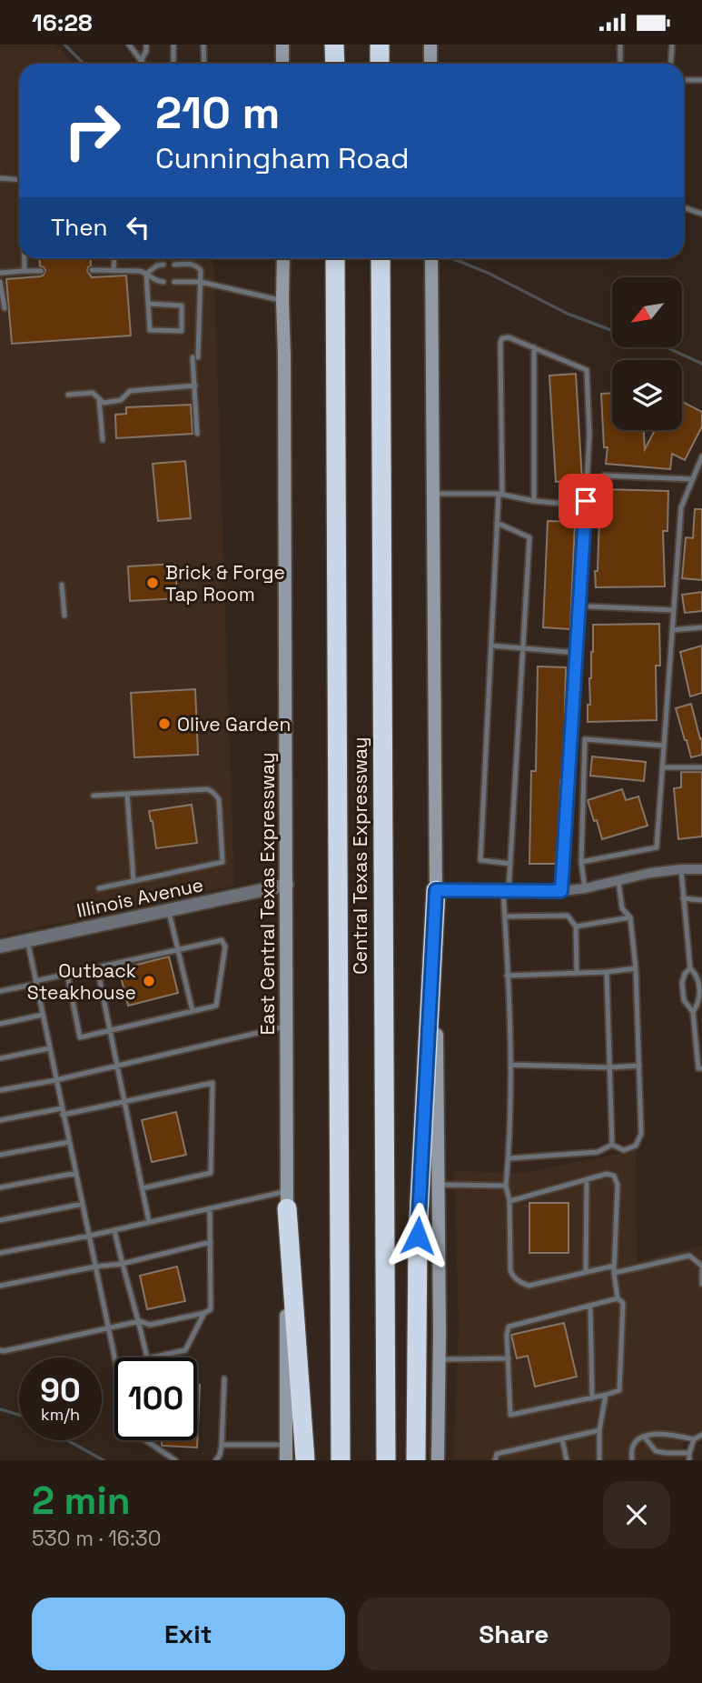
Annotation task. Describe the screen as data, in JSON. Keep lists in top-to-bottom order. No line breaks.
{"streets":{"highway":["Central Texas Expressway"],"main road":["East Central Texas Expressway"],"street":["Illinois Avenue"]},"crossings":[["East Central Texas Expressway","Illinois Avenue"]],"places":["Brick & Forge Tap Room","Olive Garden","Outback Steakhouse"],"north":"bottom left","page":{"status":"16:28","turn":["210 m","Cunningham Road"],"then":"Then","speed":"90 km/h","limit":"100","heading":["2 min","530 m · 16:30"],"buttons":["Exit","Share"]}}
